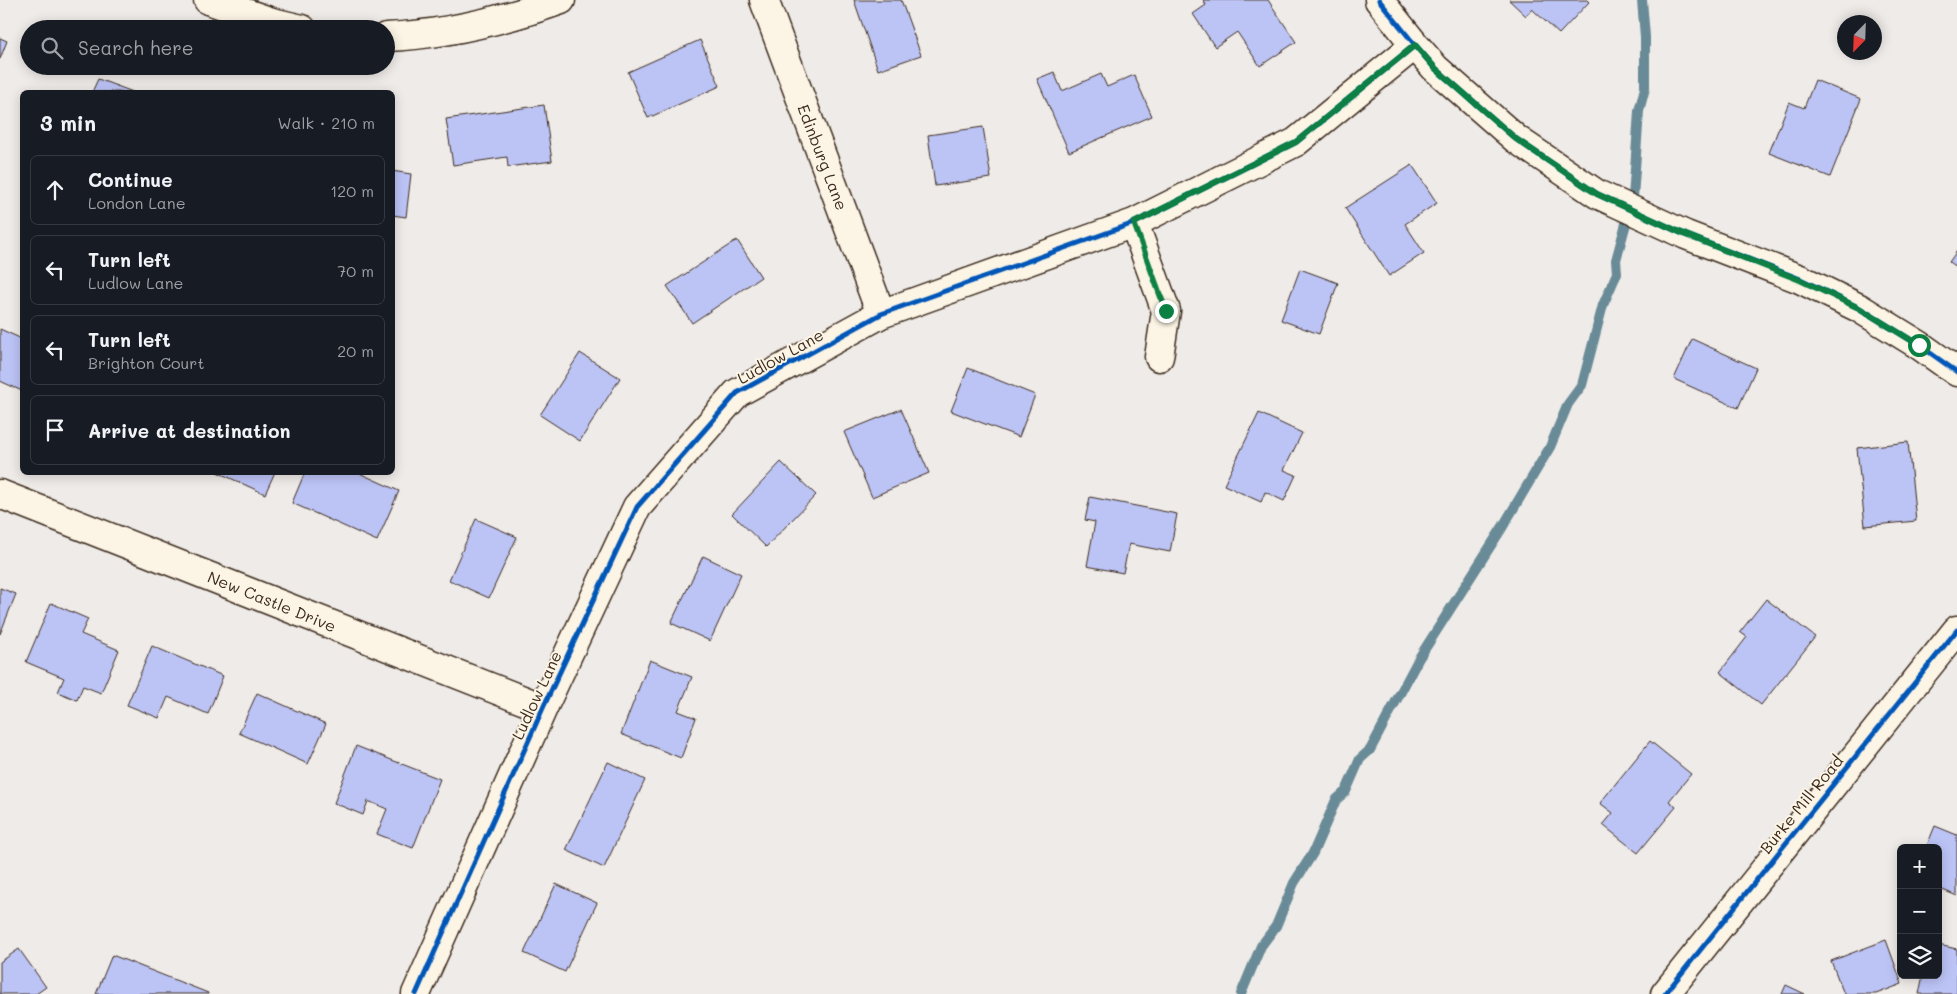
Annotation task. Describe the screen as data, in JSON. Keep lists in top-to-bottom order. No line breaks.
{"streets":{"street":["Edinburg Lane","Ludlow Lane","New Castle Drive","Burke Mill Road"]},"crossings":[["Edinburg Lane","Ludlow Lane"],["Ludlow Lane","New Castle Drive"]],"north":"bottom left","page":{"search":"Search here","heading":["3 min","Walk · 210 m"],"list":[["Continue","London Lane","120 m"],["Turn left","Ludlow Lane","70 m"],["Turn left","Brighton Court","20 m"],"Arrive at destination"],"map_buttons":["+","−"]}}
